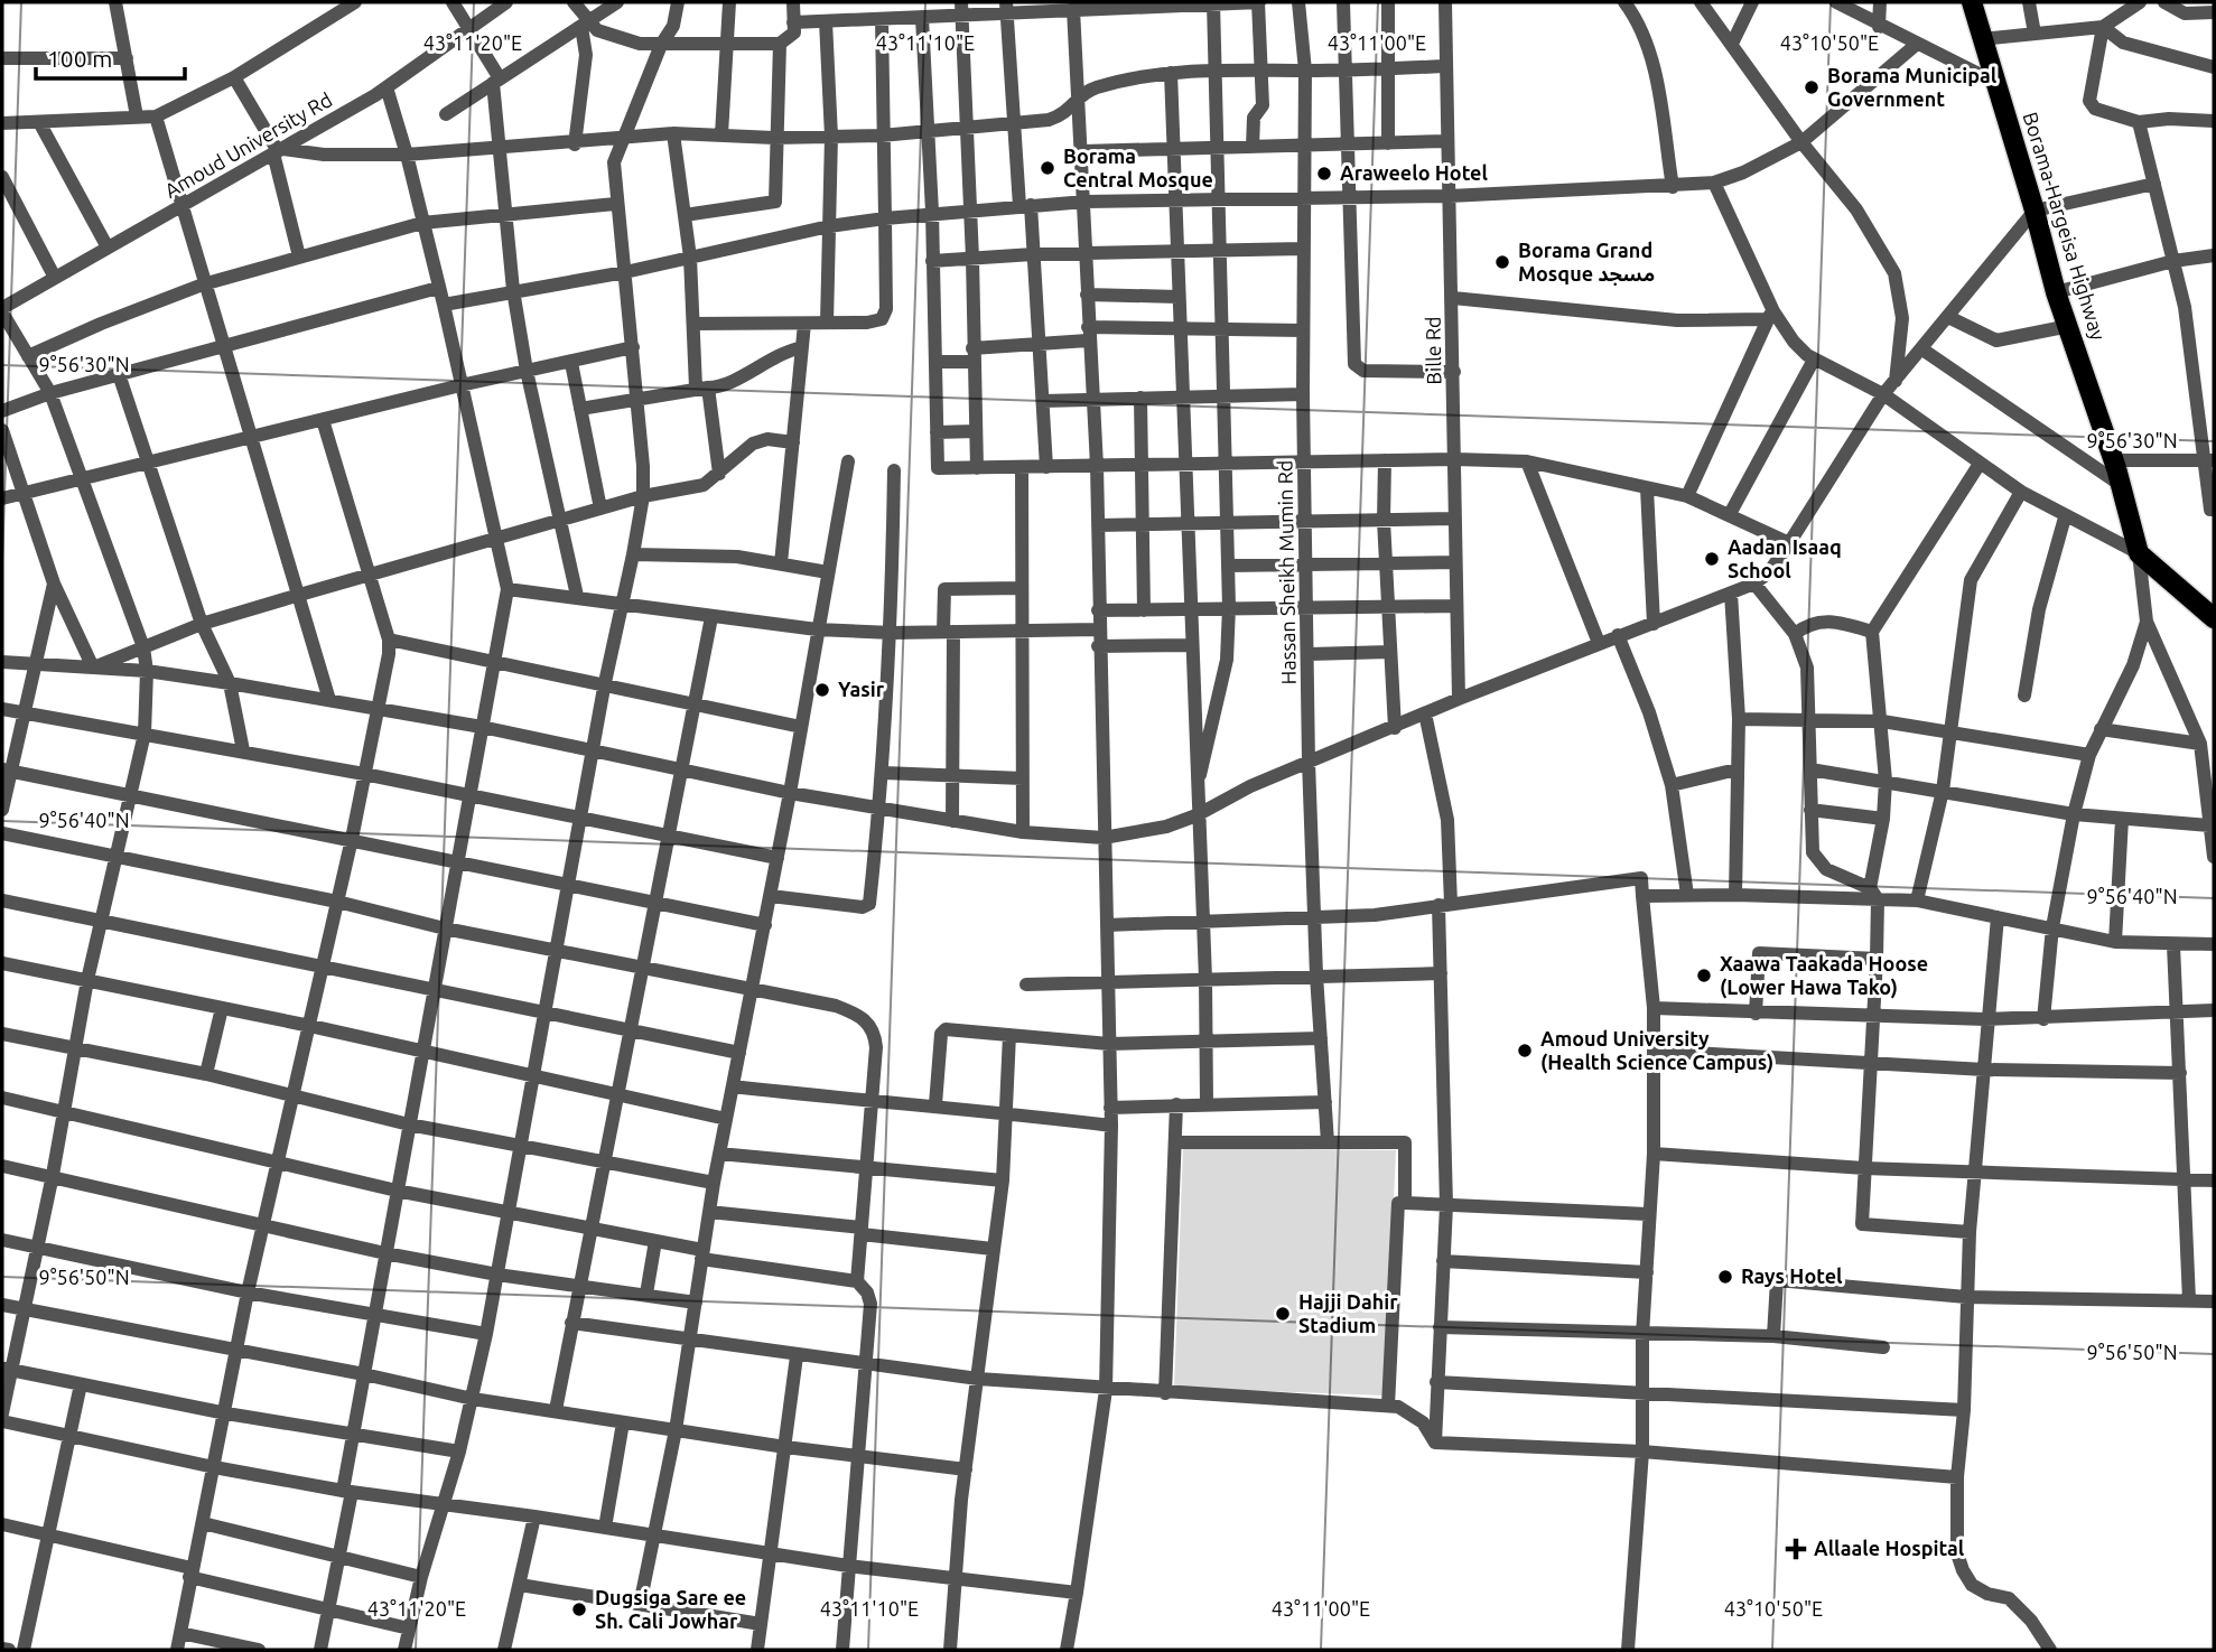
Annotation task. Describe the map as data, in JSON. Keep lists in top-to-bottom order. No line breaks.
{"streets":{"highway":["Borama-Hargeisa Highway"],"street":["Amoud University Rd","Bille Rd","Hassan Sheikh Mumin Rd"]},"places":{"other":["Borama Municipal Government","Borama Central Mosque","Araweelo Hotel","Borama Grand Mosque مسجد","Aadan Isaaq School","Yasir","Xaawa Taakada Hoose (Lower Hawa Tako)","Amoud University (Health Science Campus)","Rays Hotel","Hajji Dahir Stadium","Dugsiga Sare ee Sh. Cali Jowhar"],"health":["Allaale Hospital"]},"scale_bar":"100 m","coordinates":["43°11'20\"E","43°11'10\"E","43°11'00\"E","43°10'50\"E","9°56'30\"N","9°56'40\"N","9°56'50\"N"]}
